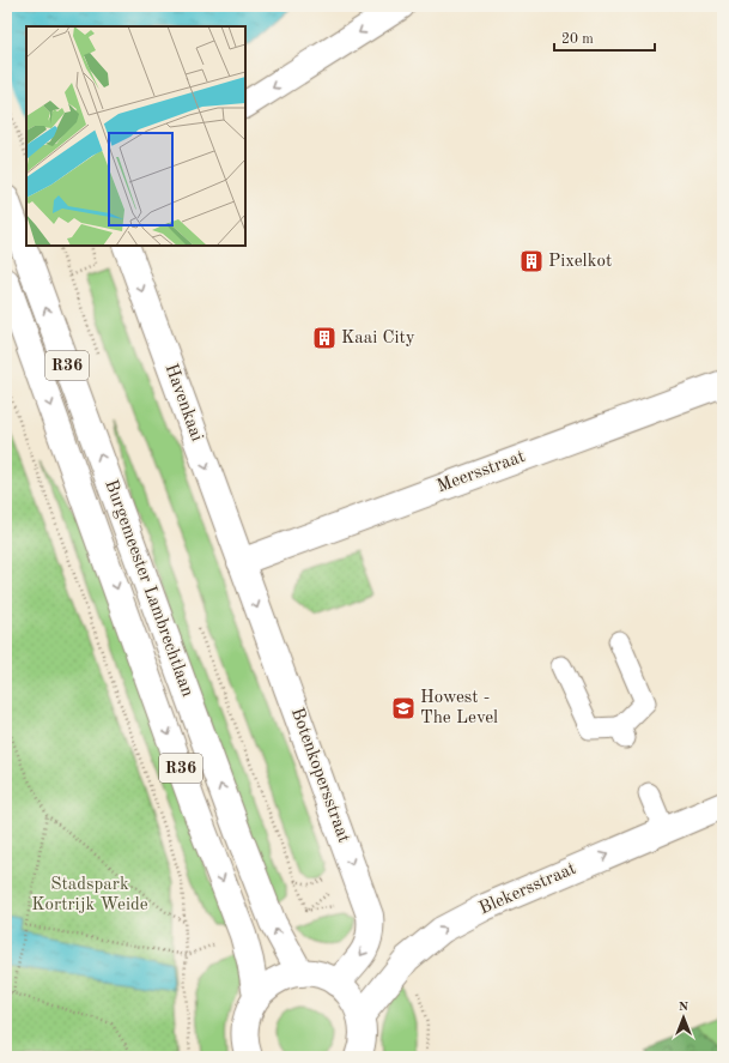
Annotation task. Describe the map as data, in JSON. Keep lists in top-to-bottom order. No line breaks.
{"streets":{"street":["R36","Havenkaai","Meersstraat","Burgemeester Lambrechtlaan","Botenkopersstraat","Blekersstraat"]},"crossings":[["Havenkaai","Meersstraat"],["Havenkaai","Botenkopersstraat"],["Meersstraat","Botenkopersstraat"]],"one_way":["Havenkaai","Botenkopersstraat","Blekersstraat"],"parks":["Stadspark Kortrijk Weide"],"places":{"building":["Pixelkot","Kaai City"],"school or university":["Howest - The Level"]},"scale_bar":"20 m","north":"top"}
